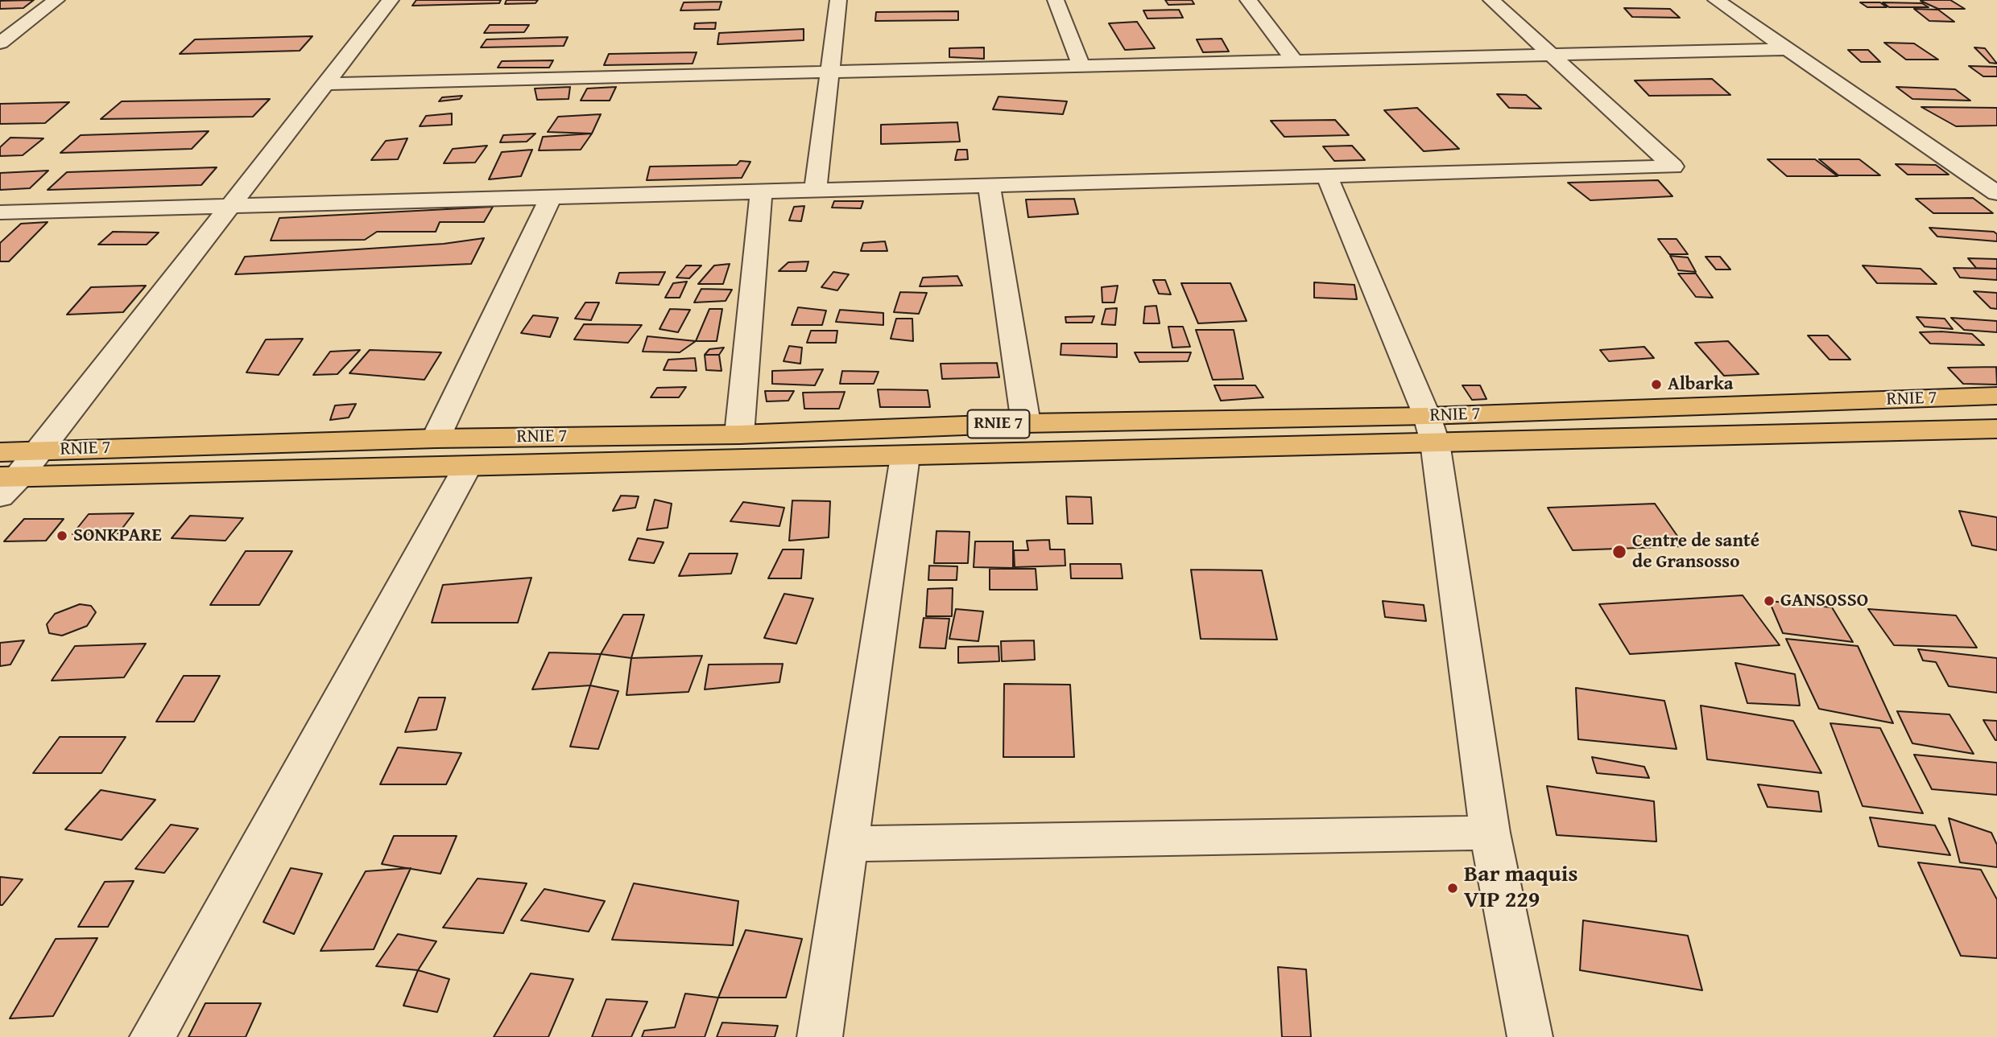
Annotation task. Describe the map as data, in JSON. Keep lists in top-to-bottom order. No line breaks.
{"streets":{"main road":["RNIE 7"]},"places":["Albarka","SONKPARE","Centre de santé de Gransosso","GANSOSSO","Bar maquis VIP 229"]}
